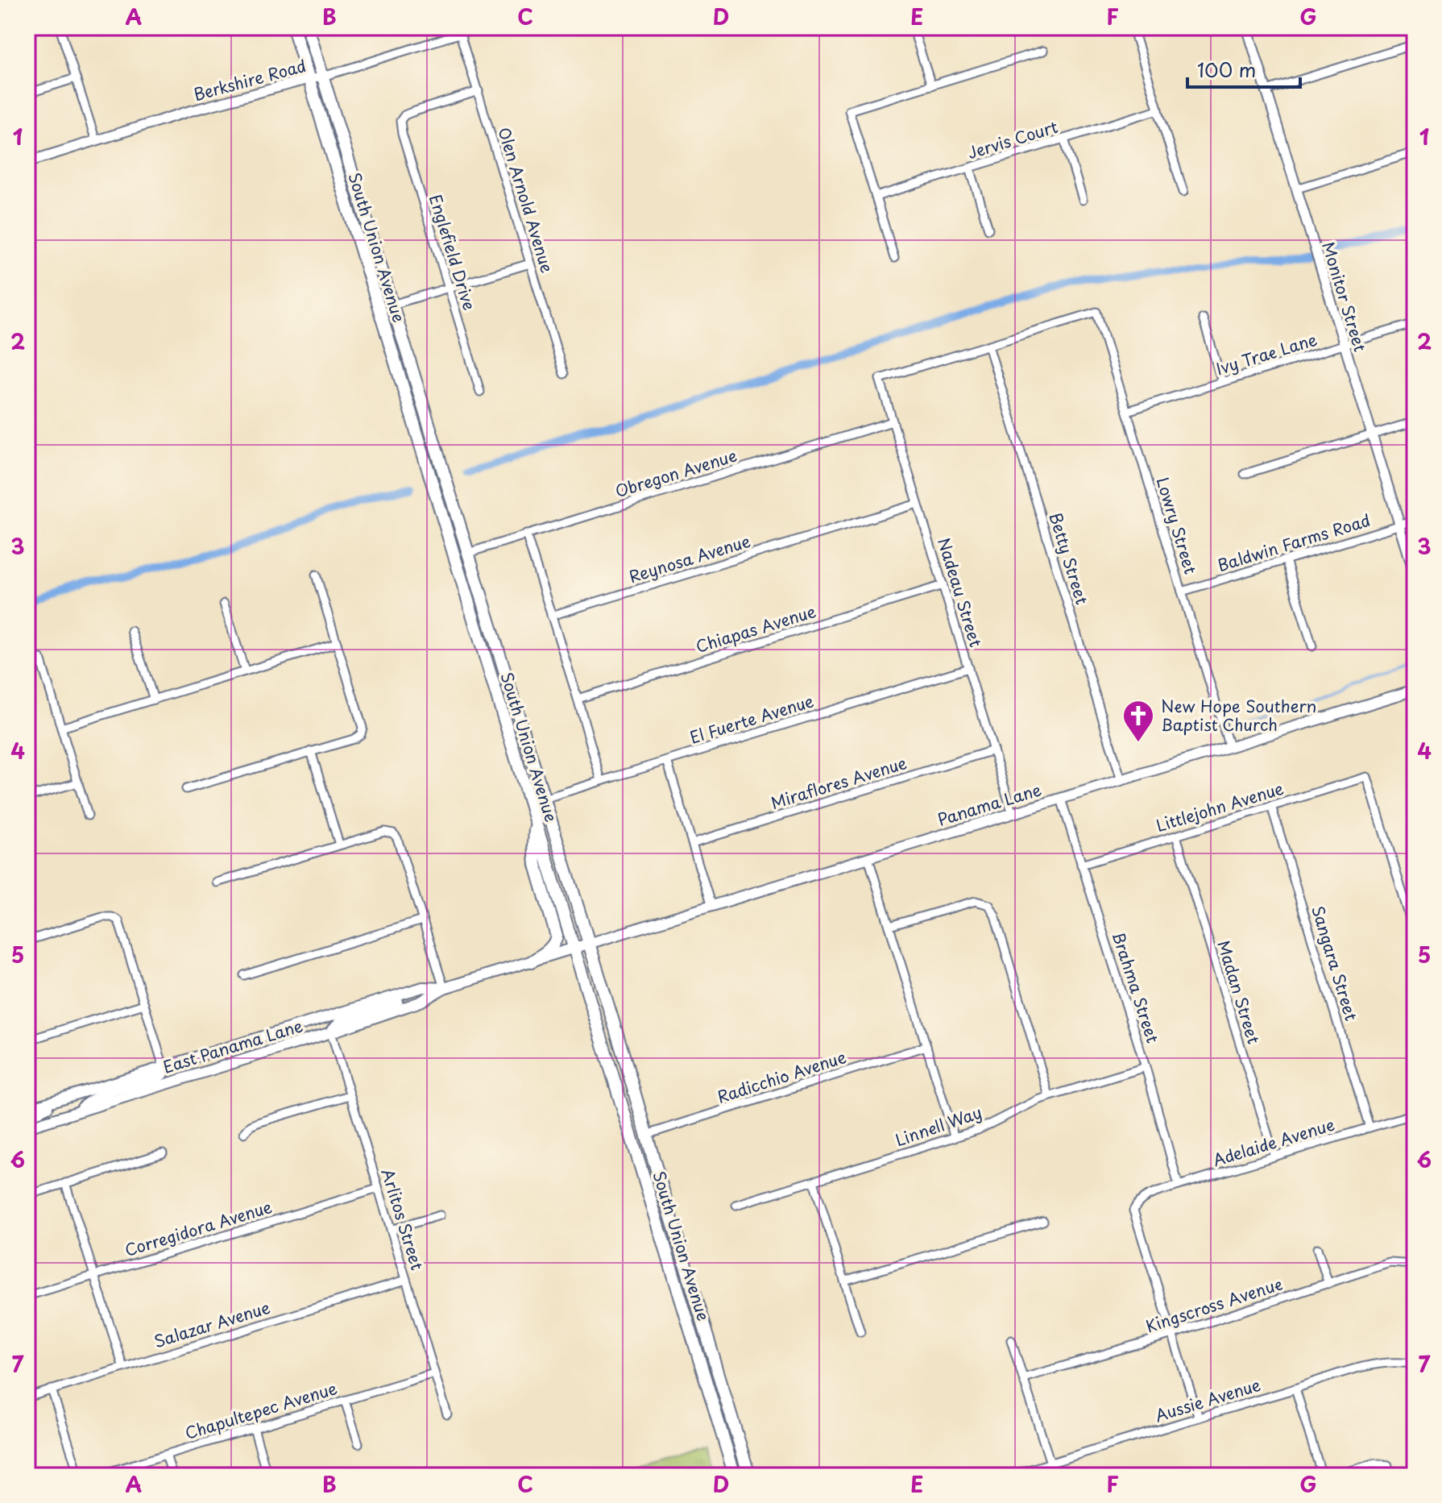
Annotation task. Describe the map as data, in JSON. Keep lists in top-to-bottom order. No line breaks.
{"streets":{"main road":["South Union Avenue","Panama Lane","East Panama Lane"],"street":["Berkshire Road","Jervis Court","Olen Arnold Avenue","Englefield Drive","Monitor Street","Ivy Trae Lane","Obregon Avenue","Lowry Street","Baldwin Farms Road","Reynosa Avenue","Betty Street","Nadeau Street","Chiapas Avenue","El Fuerte Avenue","Miraflores Avenue","Littlejohn Avenue","Sangara Street","Brahma Street","Madan Street","Radicchio Avenue","Linnell Way","Adelaide Avenue","Arlitos Street","Corregidora Avenue","Kingscross Avenue","Salazar Avenue","Aussie Avenue","Chapultepec Avenue"]},"crossings":[["Berkshire Road","Olen Arnold Avenue"],["Berkshire Road","South Union Avenue"],["Olen Arnold Avenue","Englefield Drive"],["South Union Avenue","Obregon Avenue"],["South Union Avenue","El Fuerte Avenue"],["South Union Avenue","Panama Lane"],["South Union Avenue","East Panama Lane"],["South Union Avenue","Radicchio Avenue"],["Monitor Street","Ivy Trae Lane"],["Monitor Street","Baldwin Farms Road"],["Ivy Trae Lane","Lowry Street"],["Obregon Avenue","Nadeau Street"],["Lowry Street","Baldwin Farms Road"],["Lowry Street","Betty Street"],["Lowry Street","Nadeau Street"],["Lowry Street","Panama Lane"],["Reynosa Avenue","Nadeau Street"],["Betty Street","Nadeau Street"],["Betty Street","Panama Lane"],["Nadeau Street","Chiapas Avenue"],["Nadeau Street","El Fuerte Avenue"],["Nadeau Street","Miraflores Avenue"],["Nadeau Street","Panama Lane"],["Panama Lane","Brahma Street"],["Panama Lane","East Panama Lane"],["Littlejohn Avenue","Sangara Street"],["Littlejohn Avenue","Brahma Street"],["Littlejohn Avenue","Madan Street"],["Sangara Street","Adelaide Avenue"],["Brahma Street","Linnell Way"],["Brahma Street","Adelaide Avenue"],["Madan Street","Adelaide Avenue"],["East Panama Lane","Arlitos Street"],["Adelaide Avenue","Kingscross Avenue"],["Arlitos Street","Corregidora Avenue"],["Arlitos Street","Salazar Avenue"],["Arlitos Street","Chapultepec Avenue"]],"places":{"church":["New Hope Southern Baptist Church"]},"scale_bar":"100 m","grid":{"columns":["A","B","C","D","E","F","G"],"rows":["1","2","3","4","5","6","7"]}}
